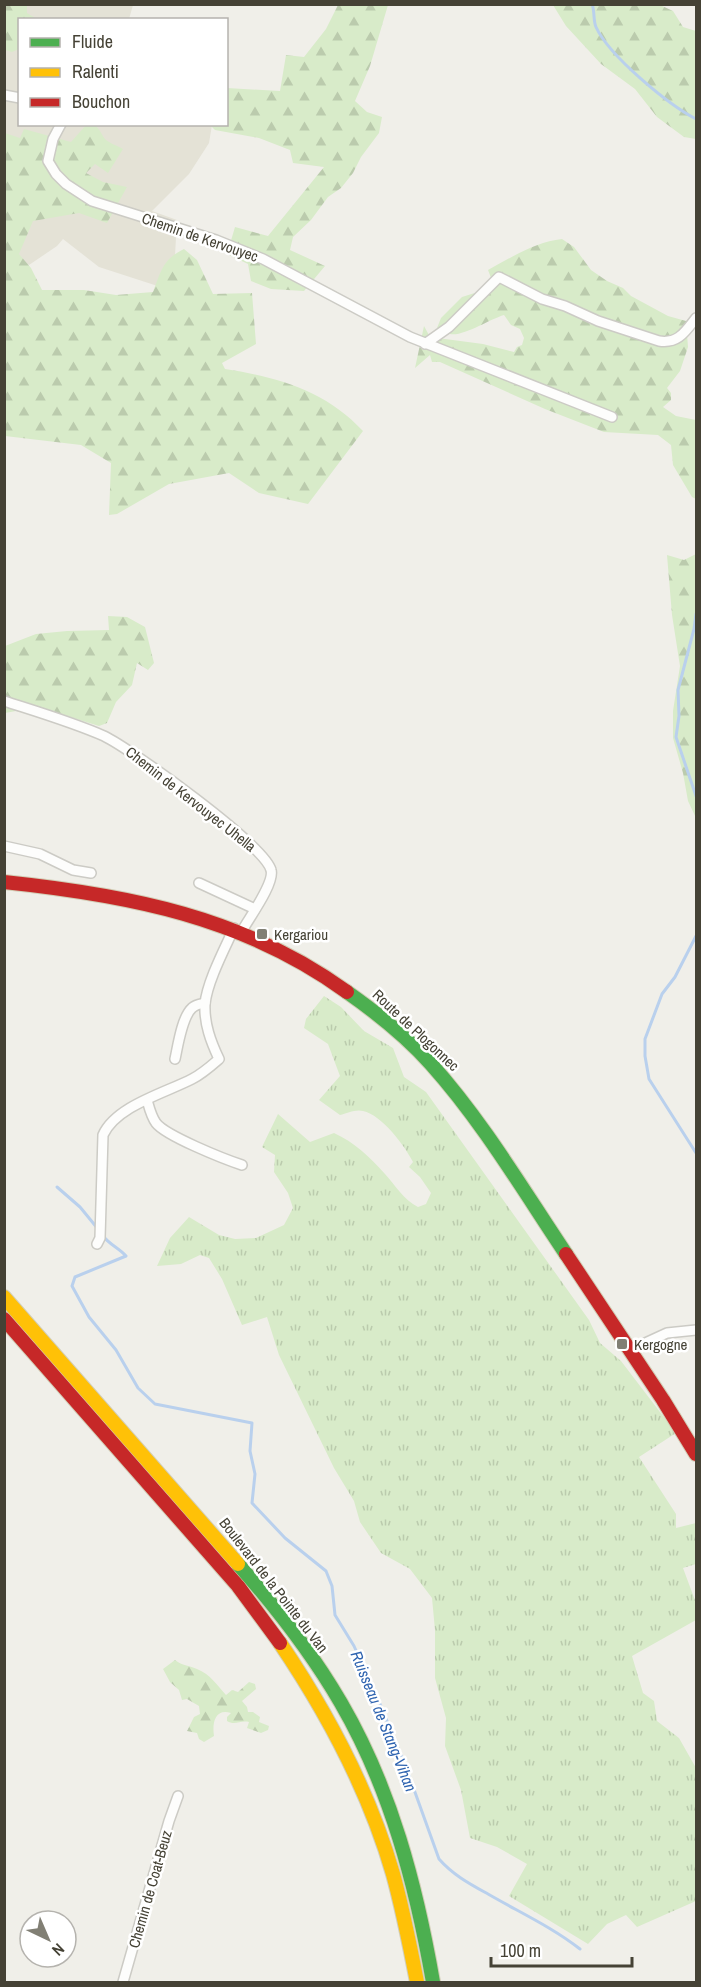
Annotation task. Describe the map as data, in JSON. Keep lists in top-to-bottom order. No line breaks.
{"streets":{"main road":["Route de Plogonnec","Boulevard de la Pointe du Van"],"street":["Chemin de Kervouyec","Chemin de Kervouyec Uhella","Chemin de Coat-Beuz"]},"crossings":[["Chemin de Kervouyec Uhella","Route de Plogonnec"]],"water":["Ruisseau de Stang-Vihan"],"places":{"transit":["Kergariou","Kergogne"]},"legend":["Fluide","Ralenti","Bouchon"],"scale_bar":"100 m","north":"bottom right"}
